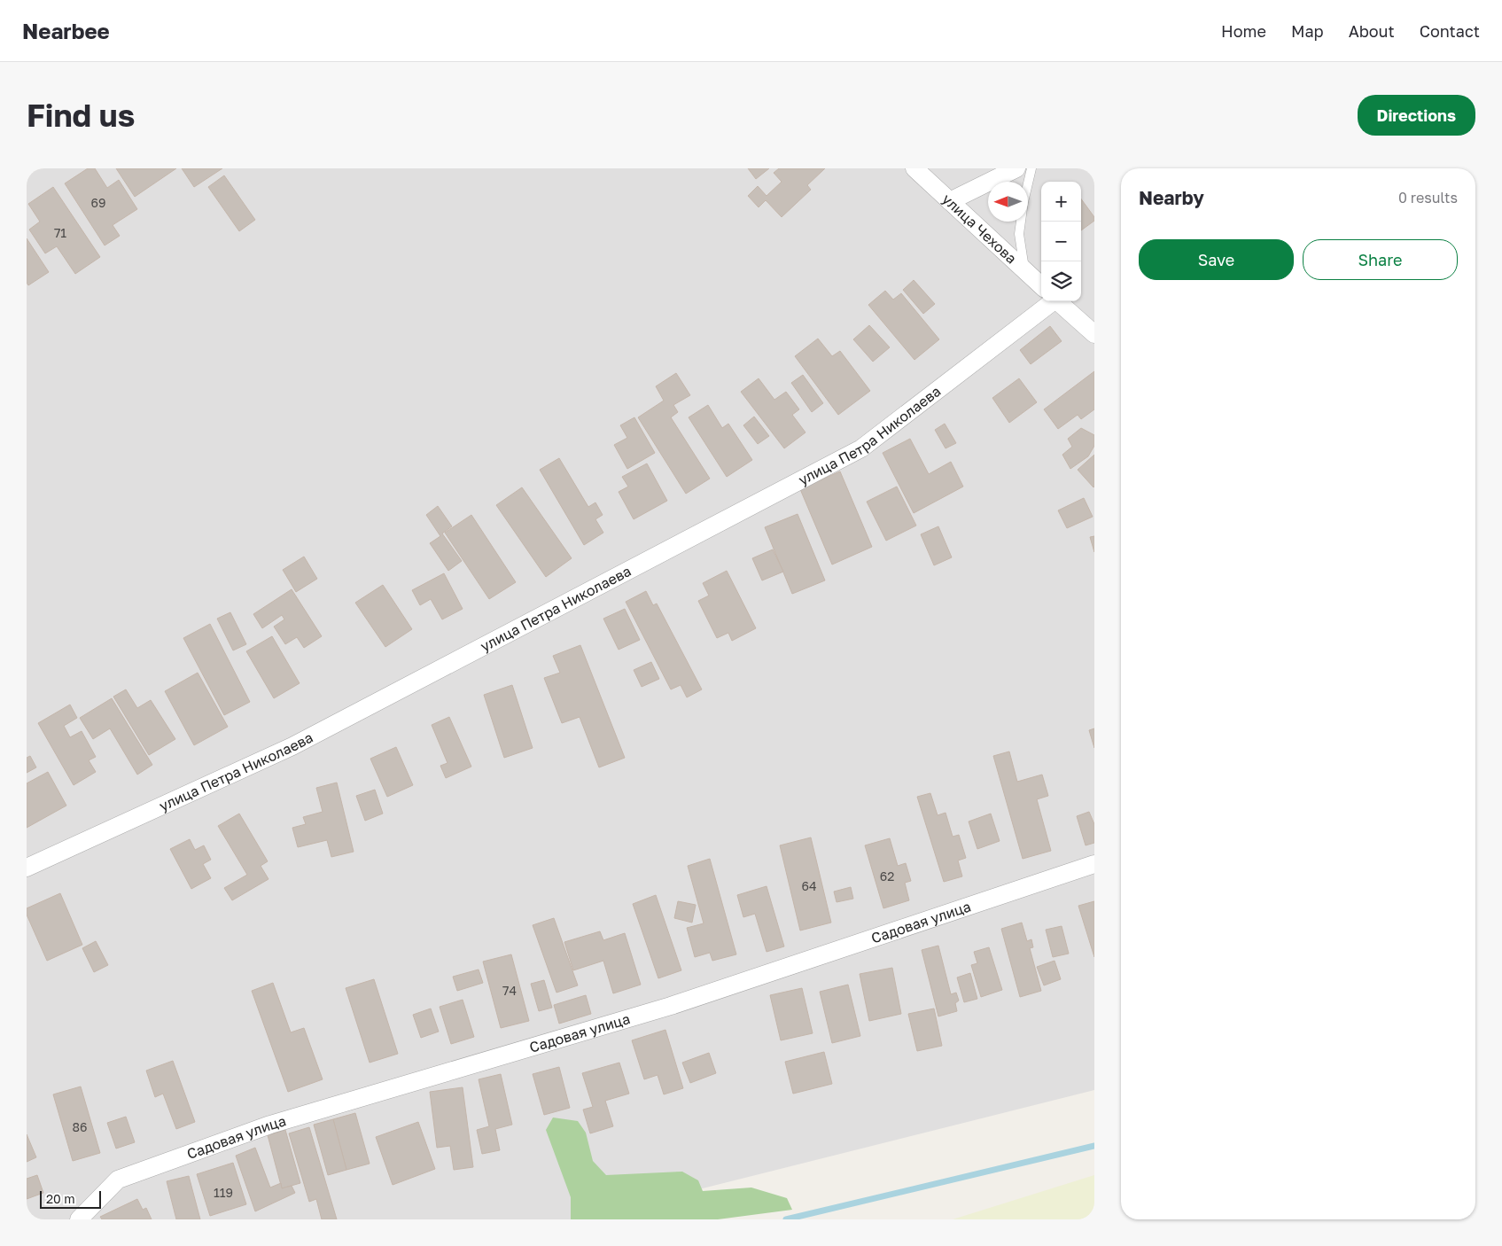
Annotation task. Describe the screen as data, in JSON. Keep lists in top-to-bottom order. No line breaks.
{"streets":{"street":["улица Чехова","улица Петра Николаева","Садовая улица"]},"house_numbers":["69","71","62","64","74","86","119"],"scale_bar":"20 m","north":"left","page":{"header":"Nearbee","nav":["Home","Map","About","Contact"],"buttons":["Directions",["Save","Share"]],"title":"Find us","heading":["Nearby","0 results"],"map_buttons":["+","−"],"scale":"20 m"}}
